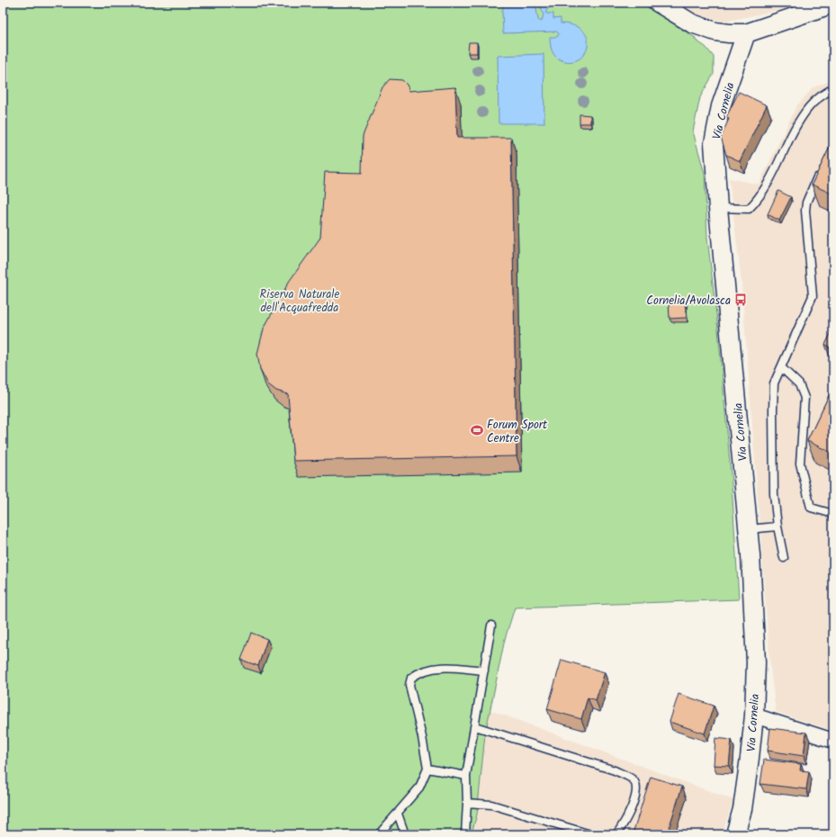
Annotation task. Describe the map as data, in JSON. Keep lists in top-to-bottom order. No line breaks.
{"streets":{"street":["Via Cornelia"]},"parks":["Riserva Naturale dell'Acquafredda"],"places":{"bus stop":["Cornelia/Avolasca"],"sports":["Forum Sport Centre"]}}
